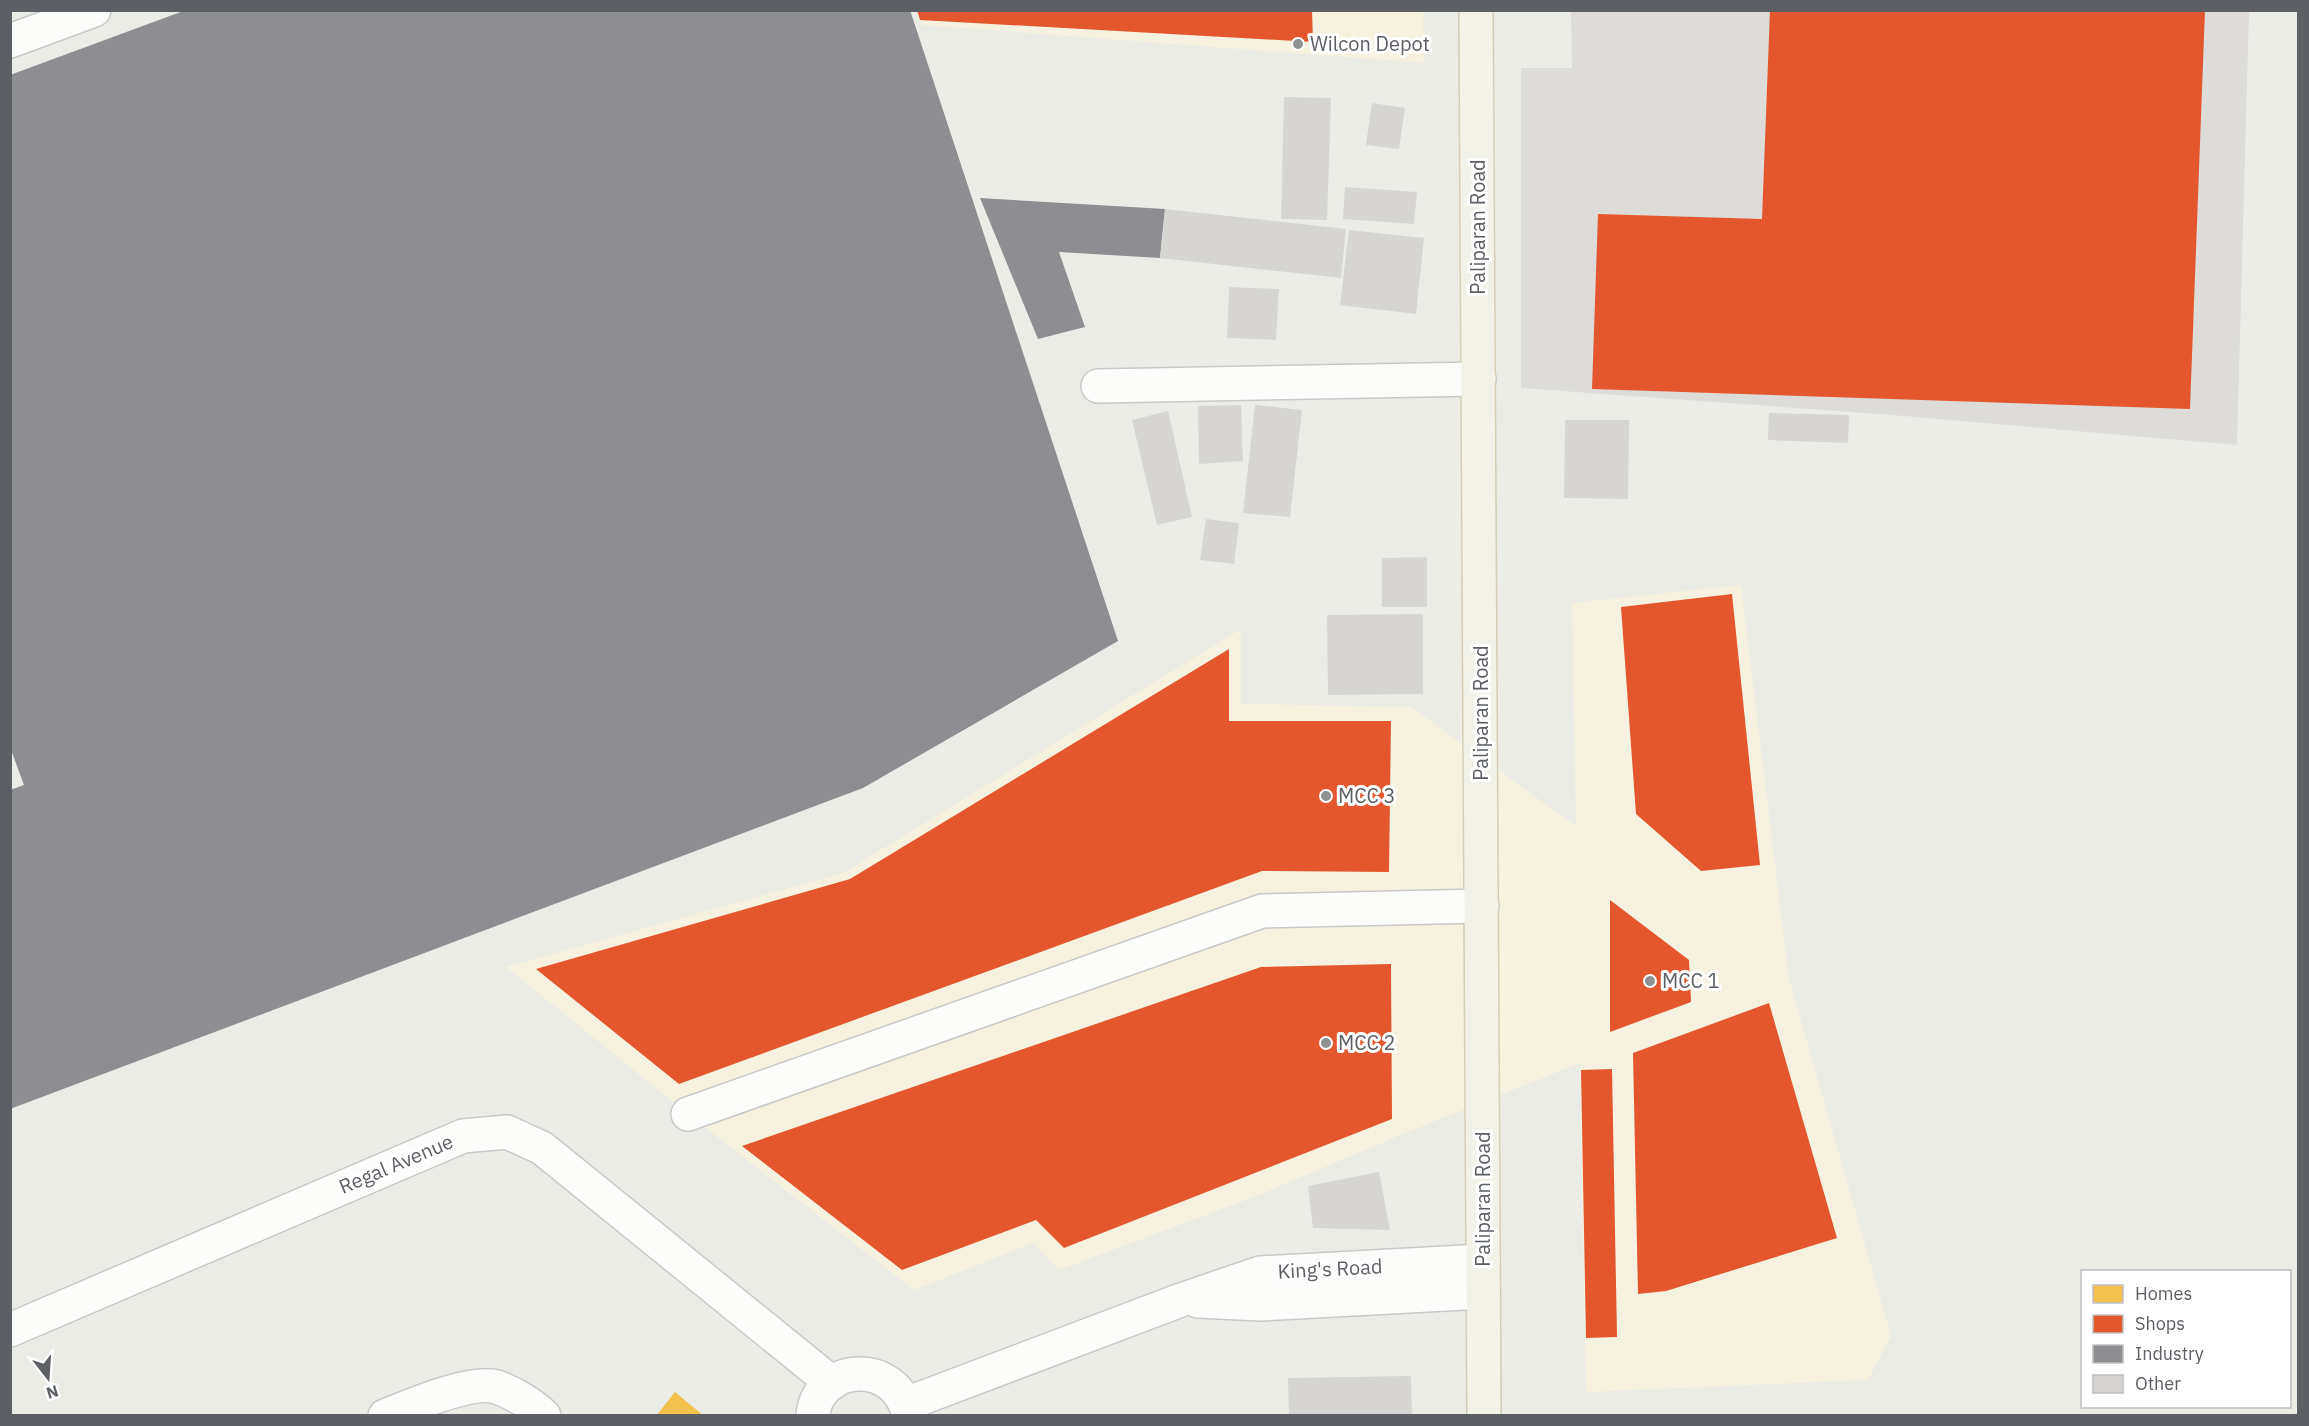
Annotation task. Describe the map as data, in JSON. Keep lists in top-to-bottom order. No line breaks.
{"streets":{"main road":["Paliparan Road"],"street":["Regal Avenue","King's Road"]},"crossings":[["Paliparan Road","King's Road"]],"places":["Wilcon Depot","MCC 3","MCC 1","MCC 2"],"legend":["Homes","Shops","Industry","Other"],"north":"bottom"}
